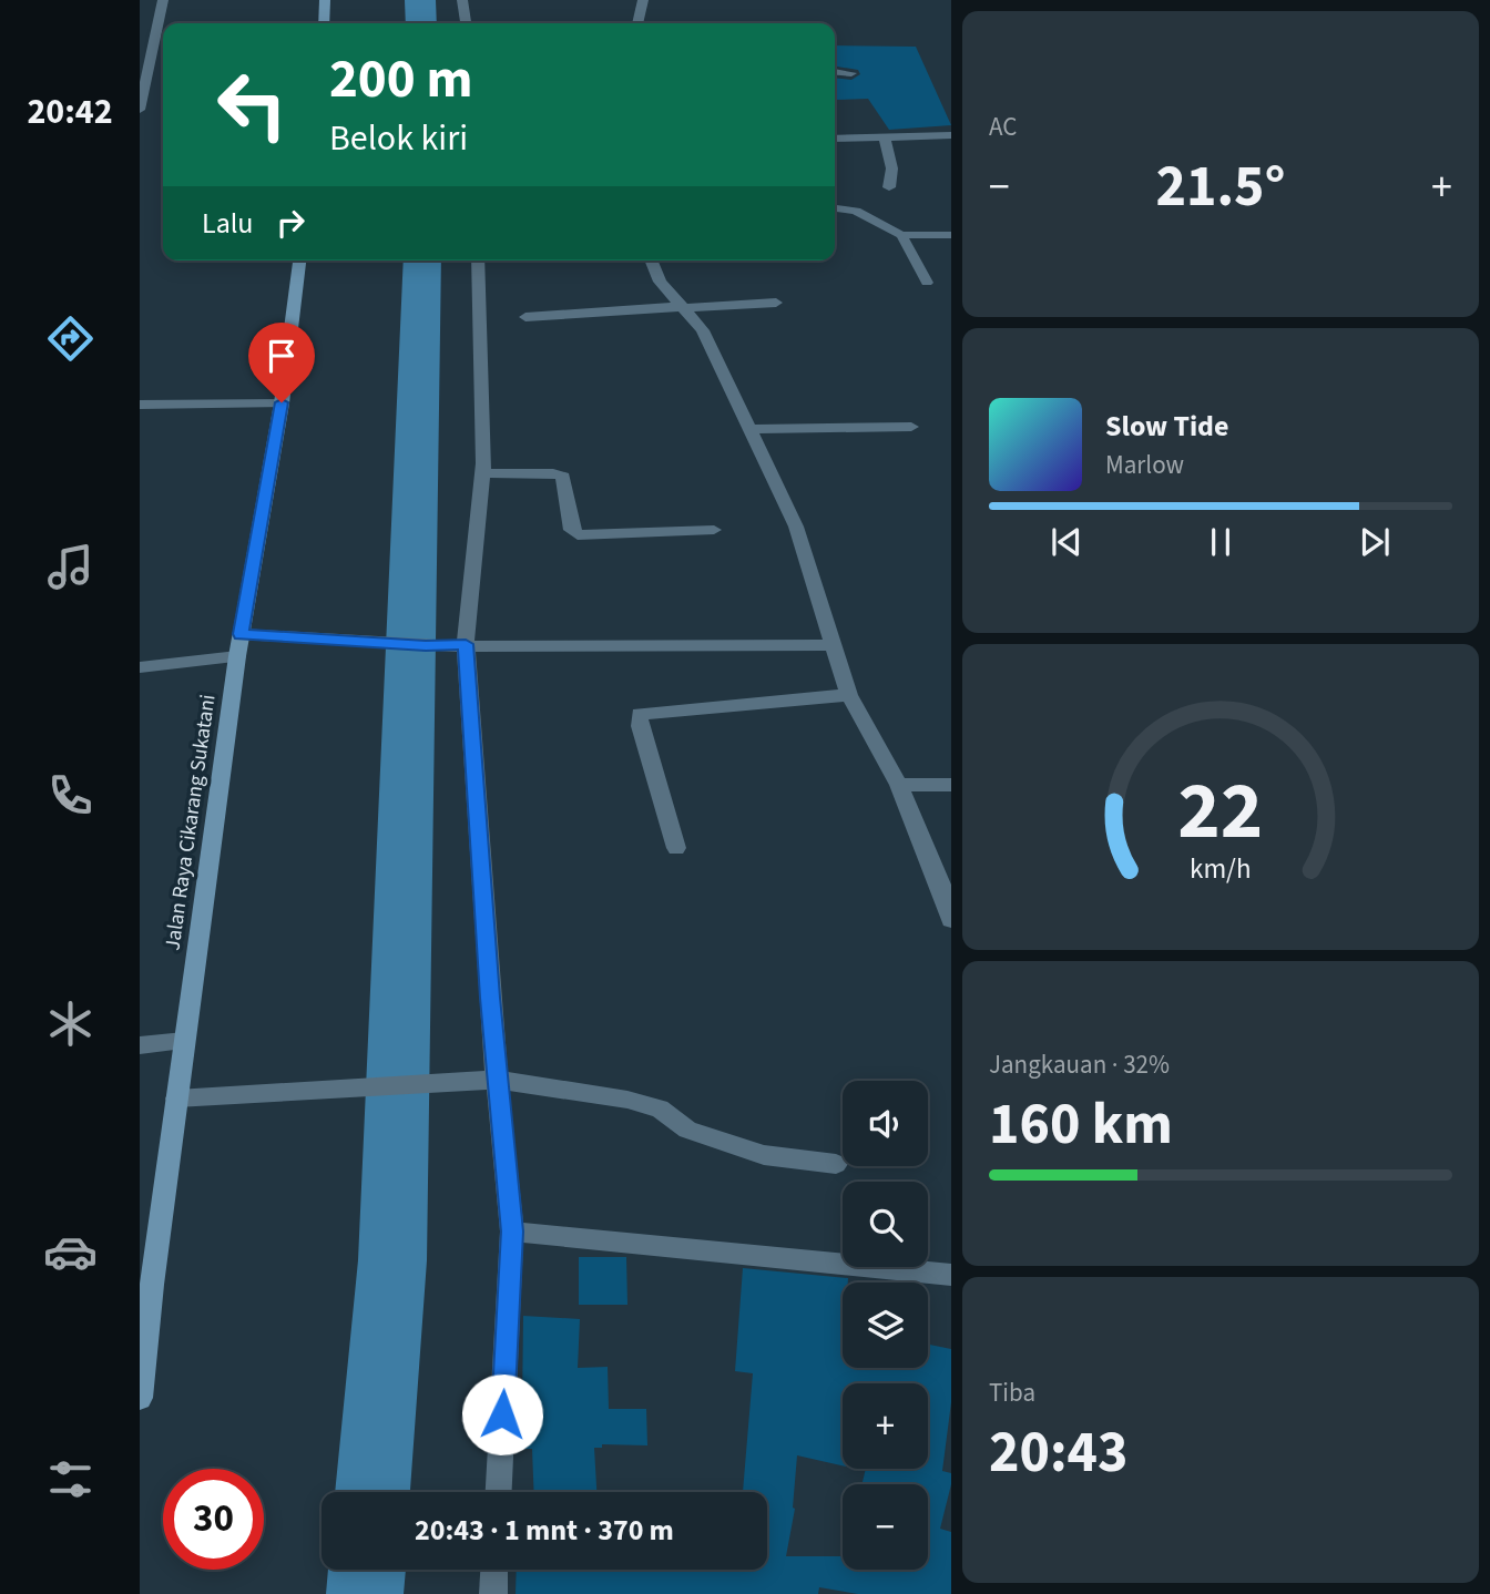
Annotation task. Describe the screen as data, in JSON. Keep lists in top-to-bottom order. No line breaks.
{"streets":{"main road":["Jalan Raya Cikarang Sukatani"]},"page":{"tabs":"20:42","tile":["AC",["Jangkauan · 32%","160 km"],["Tiba","20:43"]],"turn":["200 m","Belok kiri"],"heat":["−","21.5°","+"],"then":"Lalu","song":["Slow Tide","Marlow"],"map_buttons":["+","−"],"limit":"30","trip":"20:43 · 1 mnt · 370 m","gauge":["22","km/h"]}}
